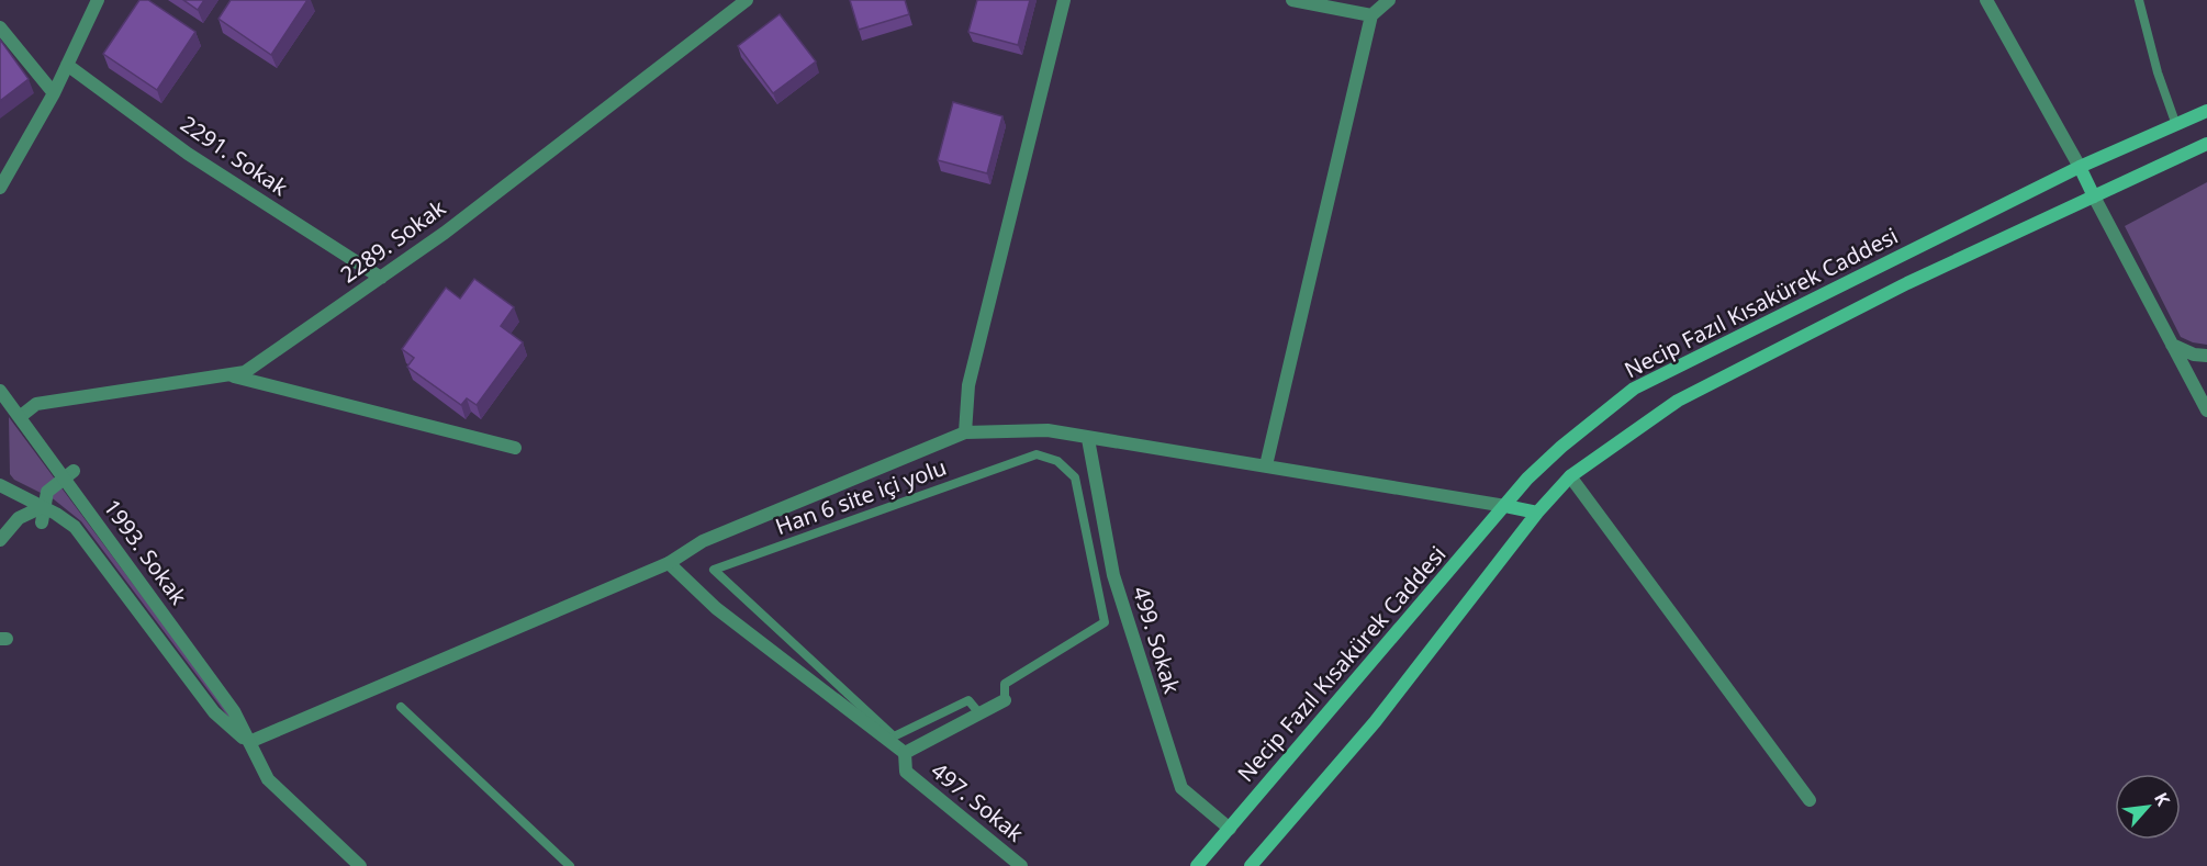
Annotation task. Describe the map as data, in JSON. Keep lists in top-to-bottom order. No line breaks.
{"streets":{"main road":["Necip Fazıl Kısakürek Caddesi"],"street":["2291. Sokak","2289. Sokak","1993. Sokak","499. Sokak","497. Sokak"],"lane":["Han 6 site içi yolu"]},"crossings":[["2291. Sokak","2289. Sokak"],["2289. Sokak","1993. Sokak"],["Necip Fazıl Kısakürek Caddesi","499. Sokak"]],"north":"top right"}
